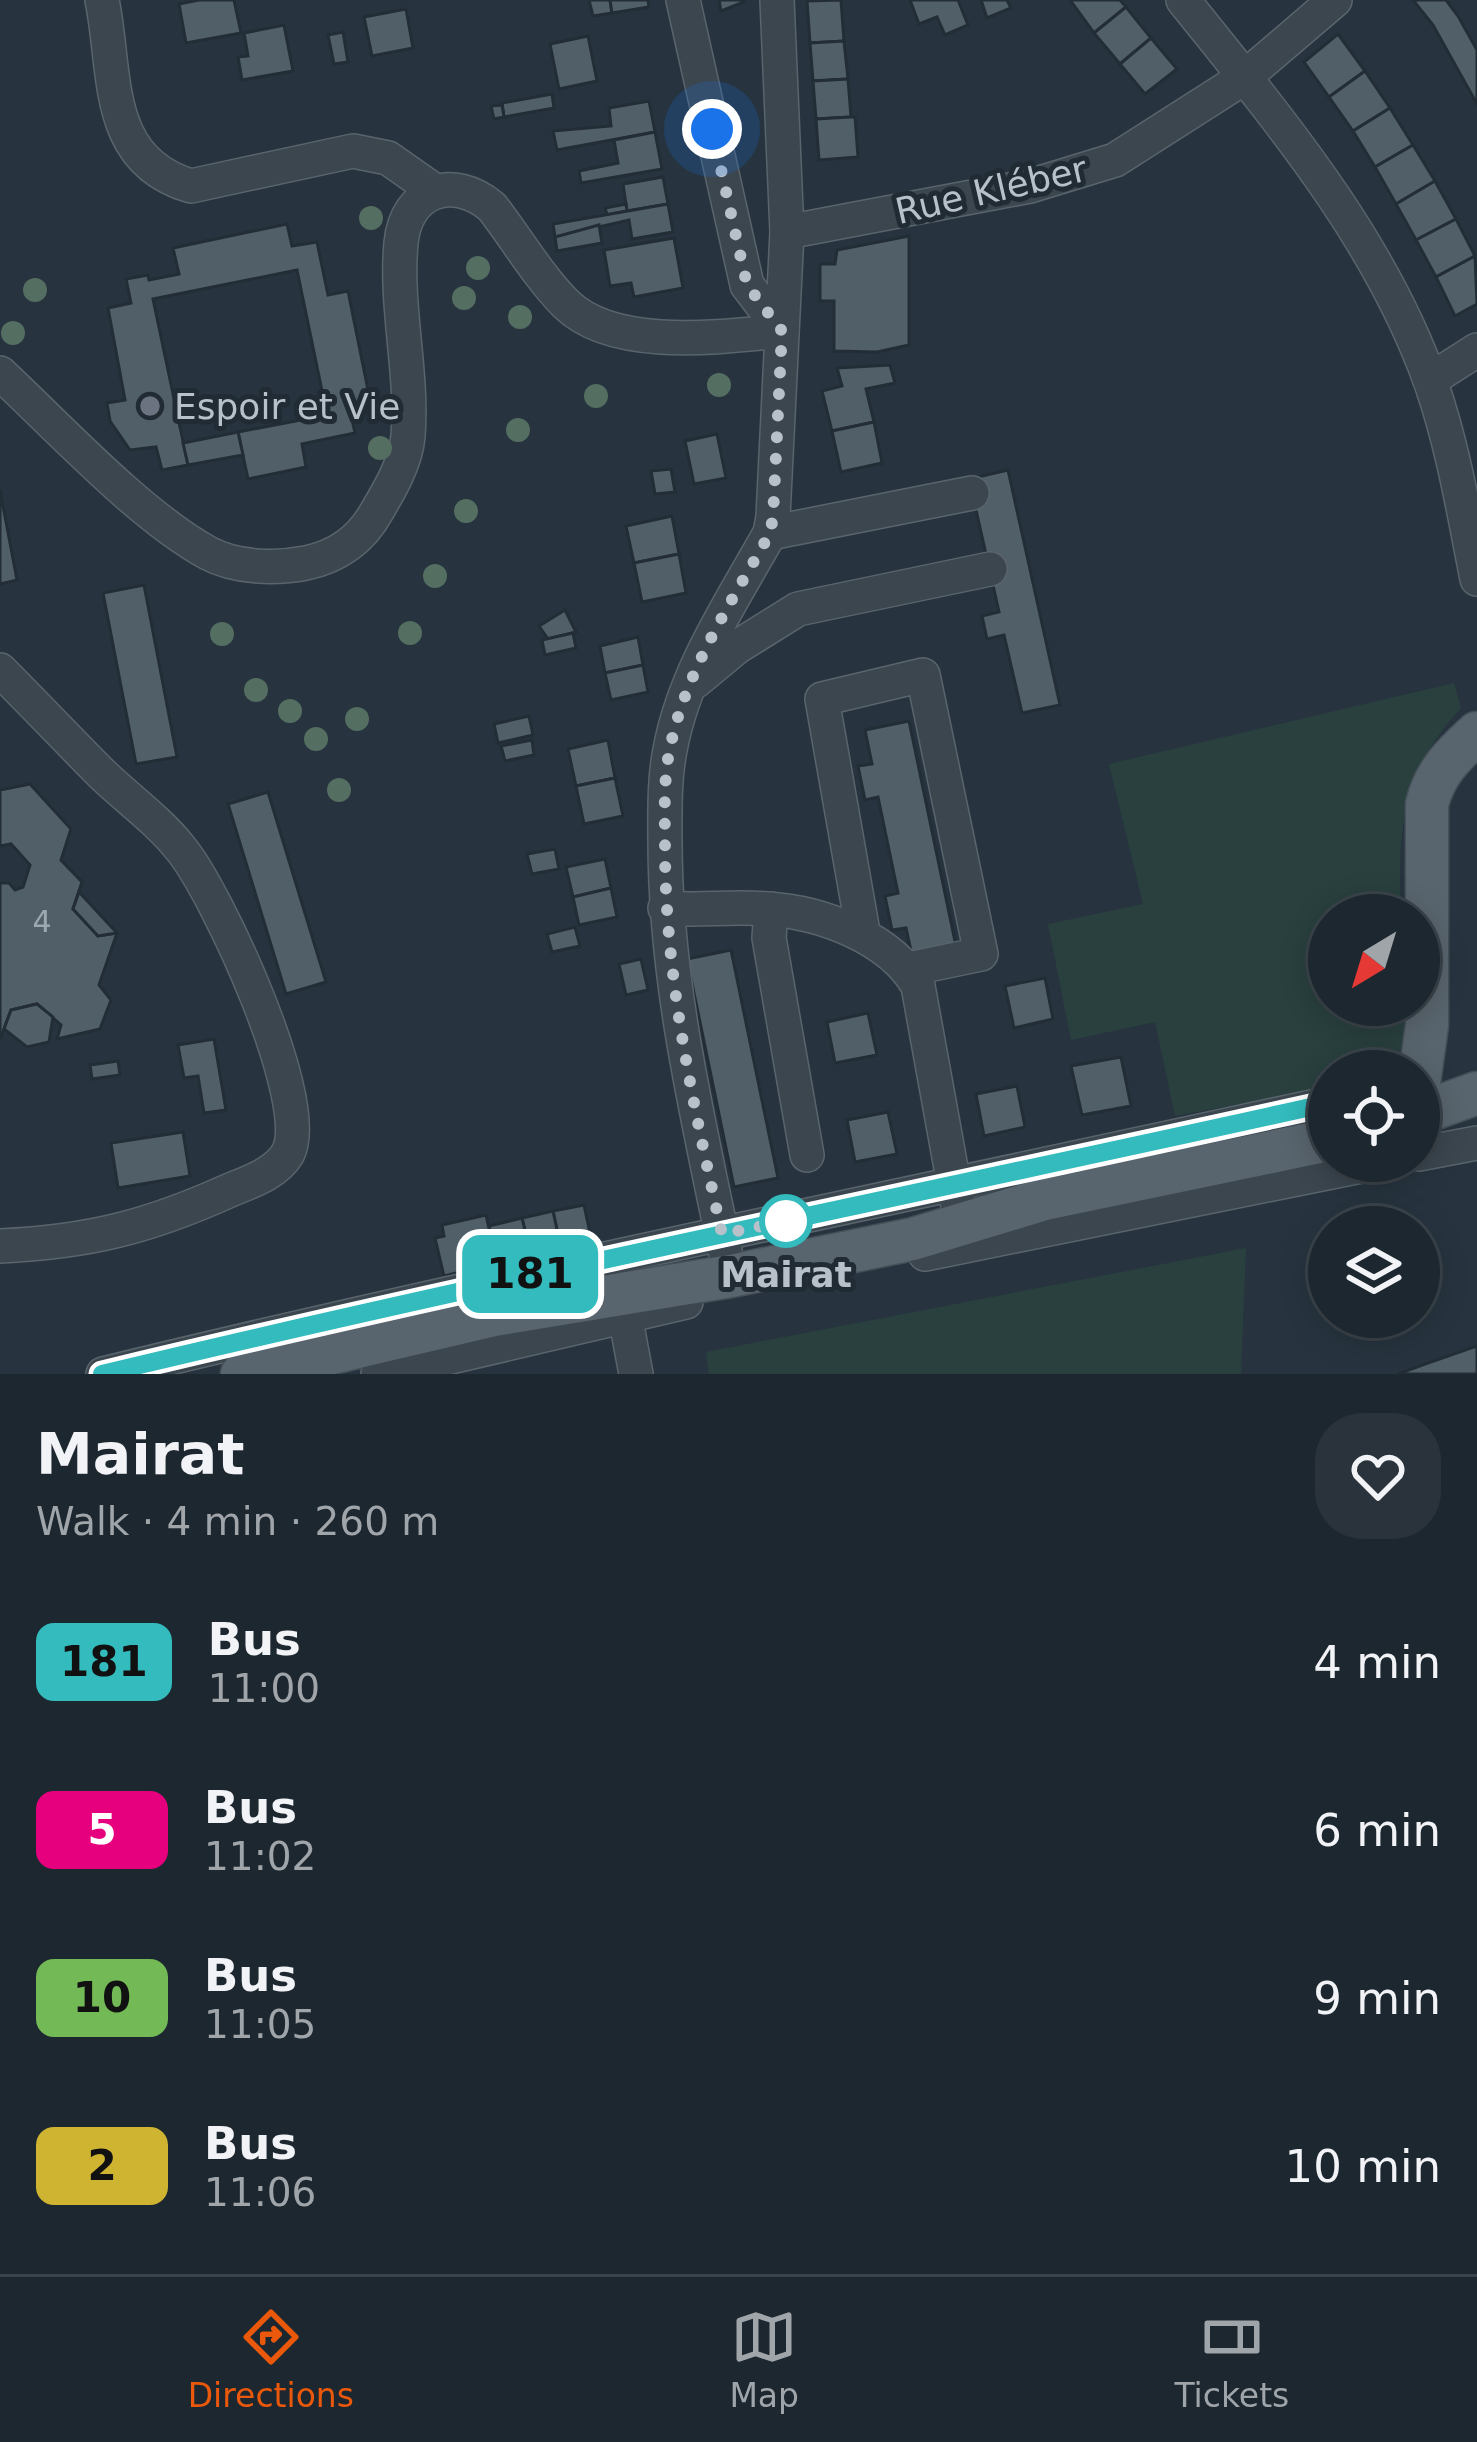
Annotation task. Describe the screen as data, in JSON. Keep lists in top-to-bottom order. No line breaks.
{"streets":{"street":["Rue Kléber"]},"places":["Espoir et Vie","Mairat"],"lines":["bus line 181"],"house_numbers":["4"],"north":"bottom left","page":{"on_map":"181","heading":["Mairat","Walk · 4 min · 260 m"],"list":[{"mark":"181","name":"Bus","note":"11:00","value":"4 min"},{"mark":"5","name":"Bus","note":"11:02","value":"6 min"},{"mark":"10","name":"Bus","note":"11:05","value":"9 min"},{"mark":"2","name":"Bus","note":"11:06","value":"10 min"}],"tabs":["Directions","Map","Tickets"]}}
